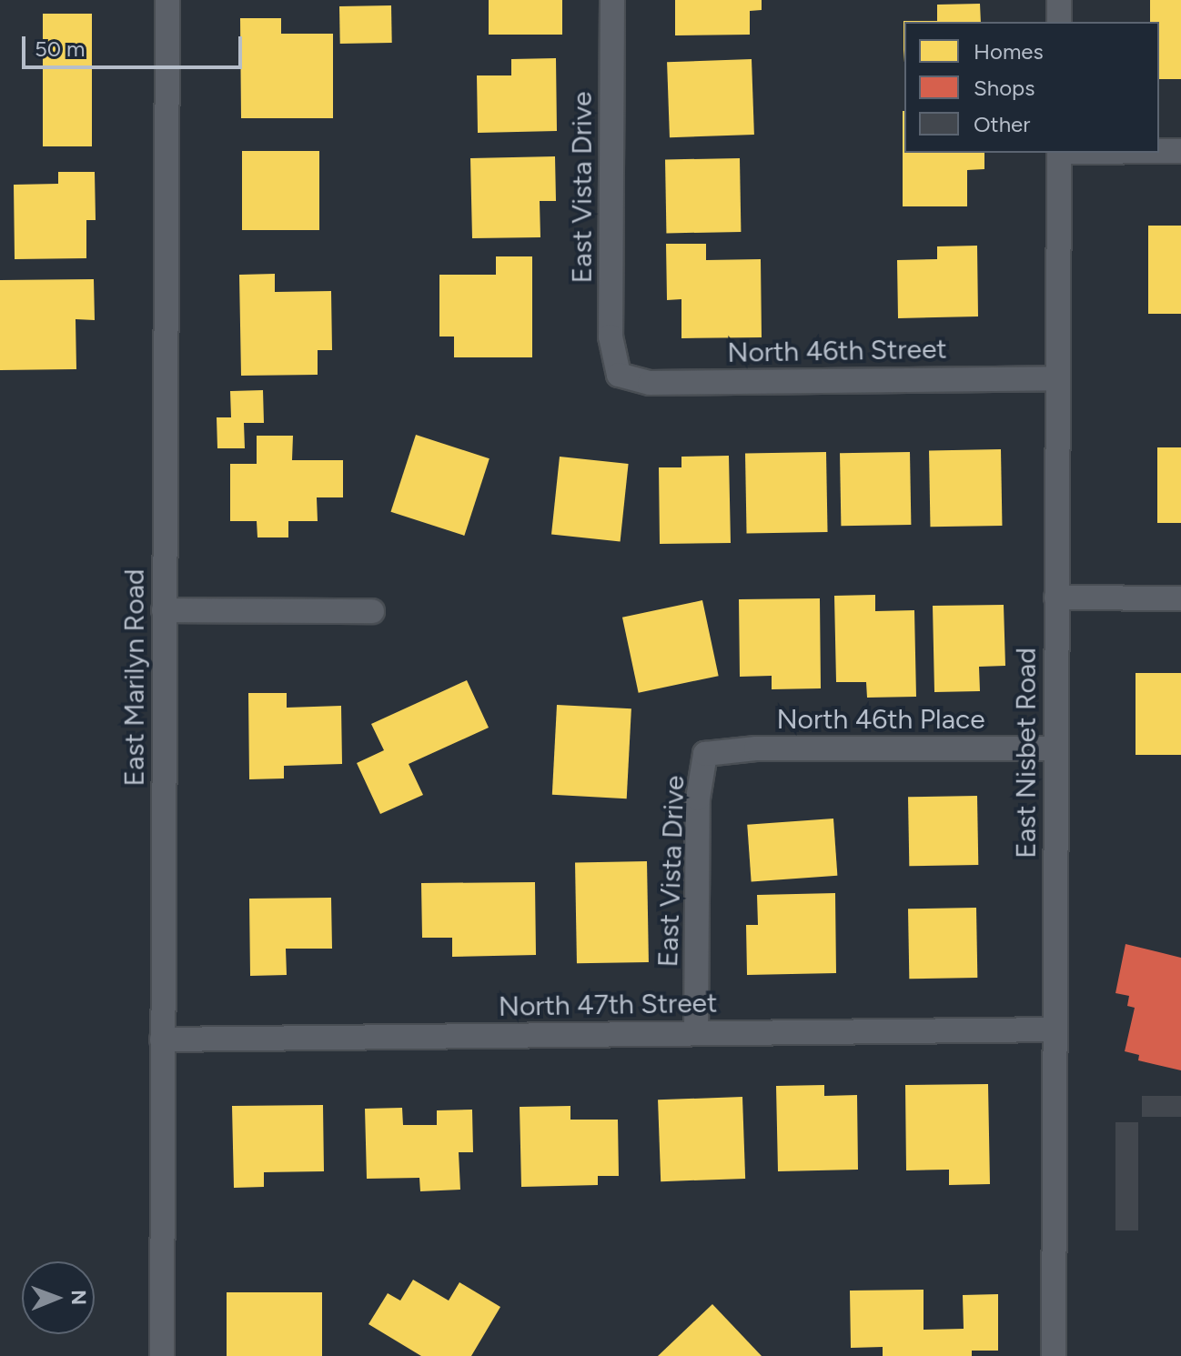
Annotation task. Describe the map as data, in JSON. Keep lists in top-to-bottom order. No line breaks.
{"streets":{"street":["East Vista Drive","North 46th Street","East Marilyn Road","North 46th Place","East Nisbet Road","North 47th Street"]},"crossings":[["East Vista Drive","North 46th Street"],["East Vista Drive","North 46th Place"],["East Vista Drive","North 47th Street"],["North 46th Street","East Nisbet Road"],["East Marilyn Road","North 47th Street"],["North 46th Place","East Nisbet Road"],["East Nisbet Road","North 47th Street"]],"legend":["Homes","Shops","Other"],"scale_bar":"50 m","north":"right"}
